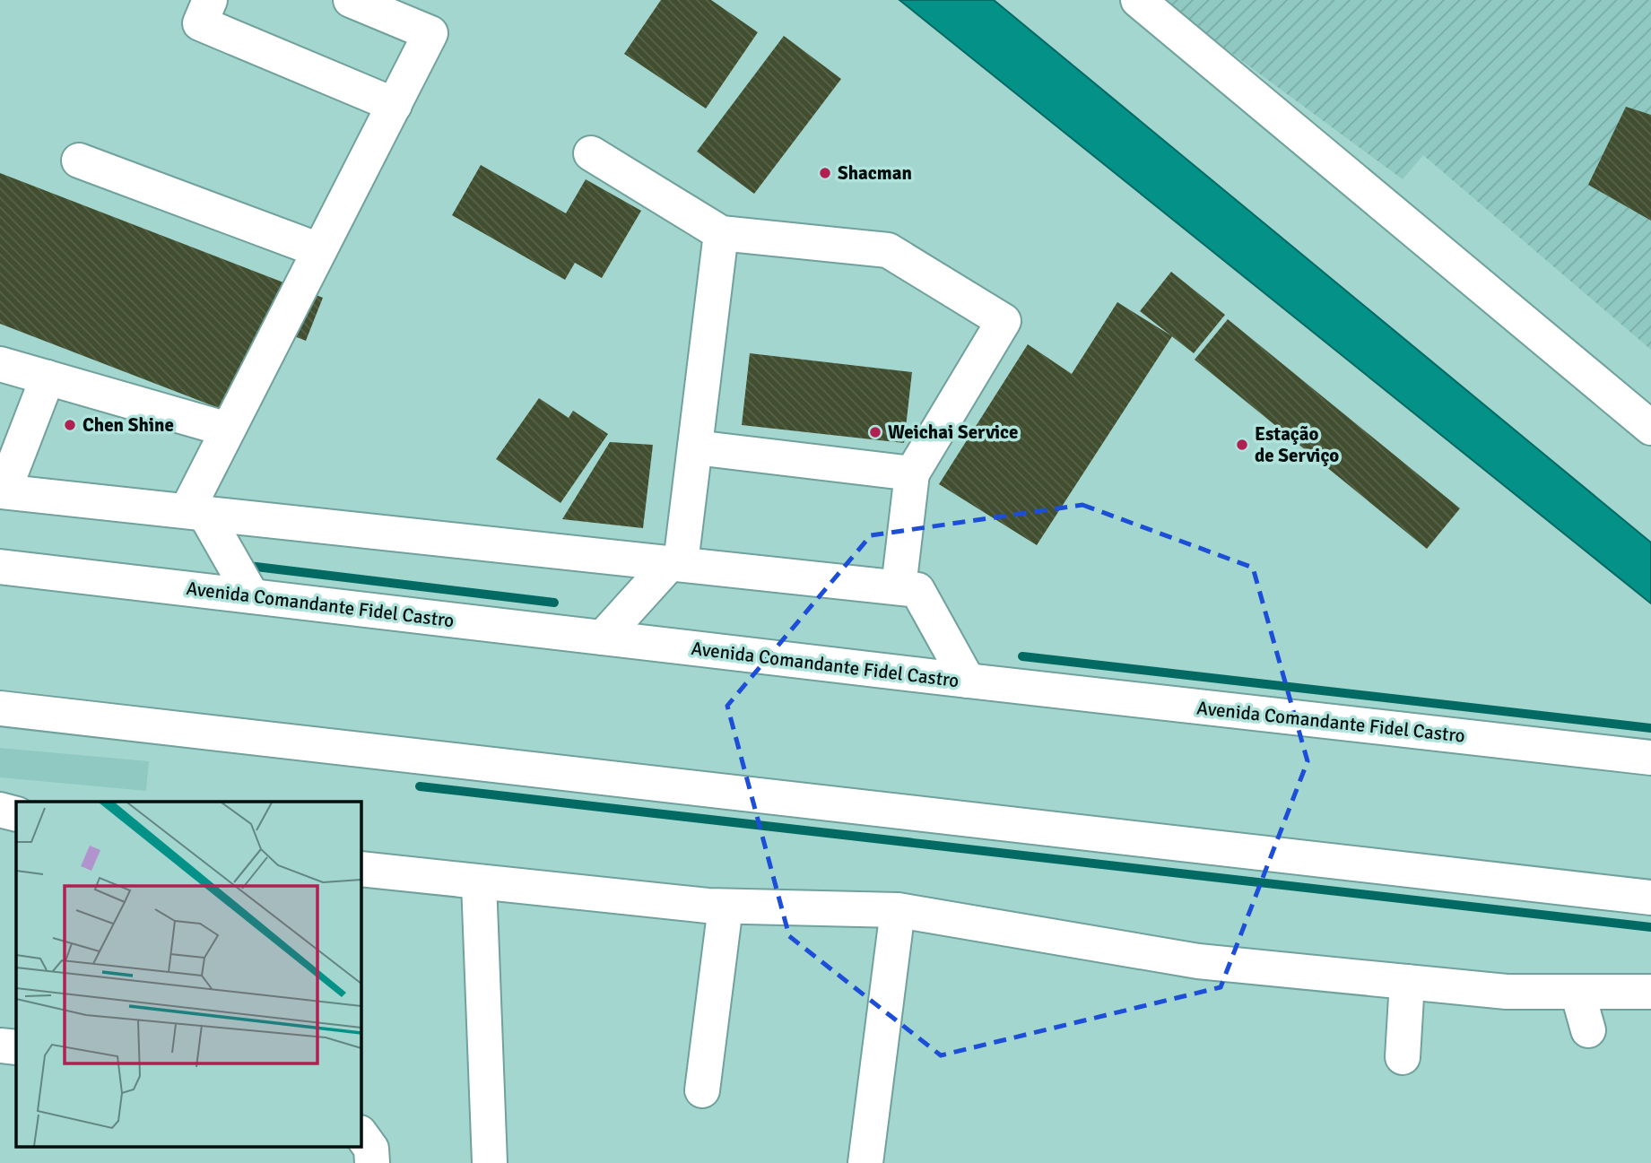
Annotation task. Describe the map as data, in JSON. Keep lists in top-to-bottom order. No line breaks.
{"streets":{"main road":["Avenida Comandante Fidel Castro"]},"places":["Shacman","Chen Shine","Weichai Service","Estação de Serviço"]}
